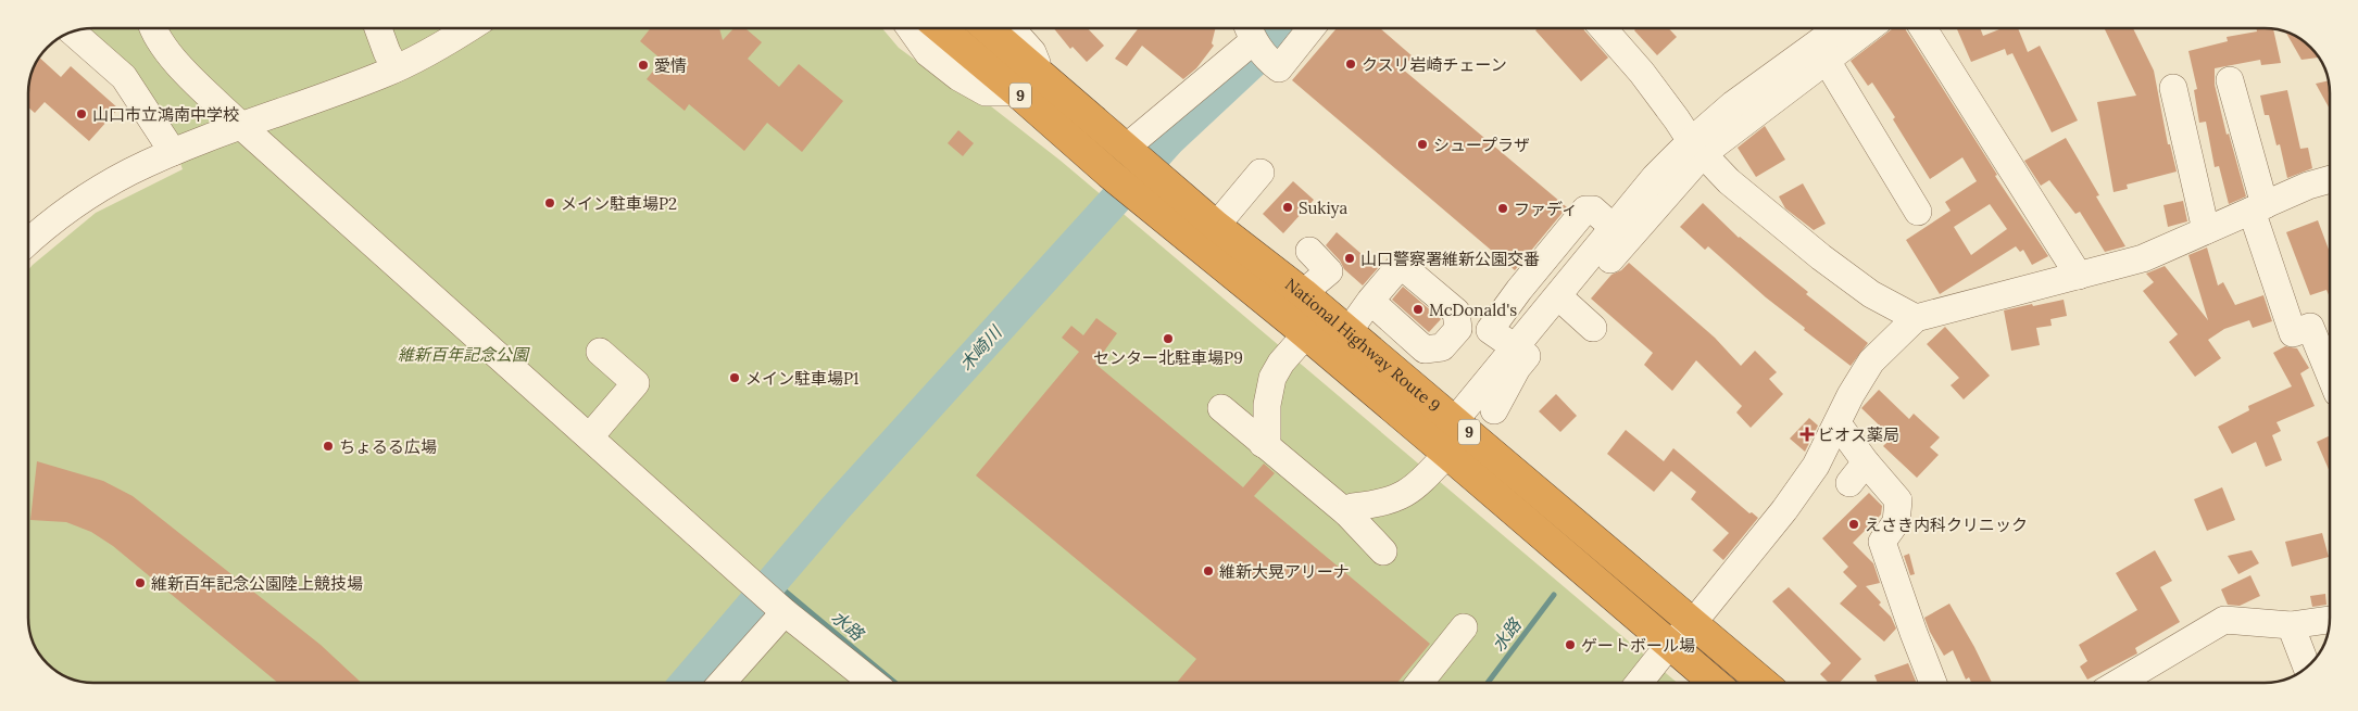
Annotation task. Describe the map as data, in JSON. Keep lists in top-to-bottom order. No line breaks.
{"streets":{"highway":["9","National Highway Route 9"]},"water":["木崎川","水路"],"parks":["維新百年記念公園"],"places":{"other":["クスリ岩崎チェーン","愛情","山口市立鴻南中学校","シュープラザ","メイン駐車場P2","Sukiya","ファディ","山口警察署維新公園交番","McDonald's","センター北駐車場P9","メイン駐車場P1","ちょるる広場","えさき内科クリニック","維新大晃アリーナ","維新百年記念公園陸上競技場","ゲートボール場"],"health":["ビオス薬局"]}}
